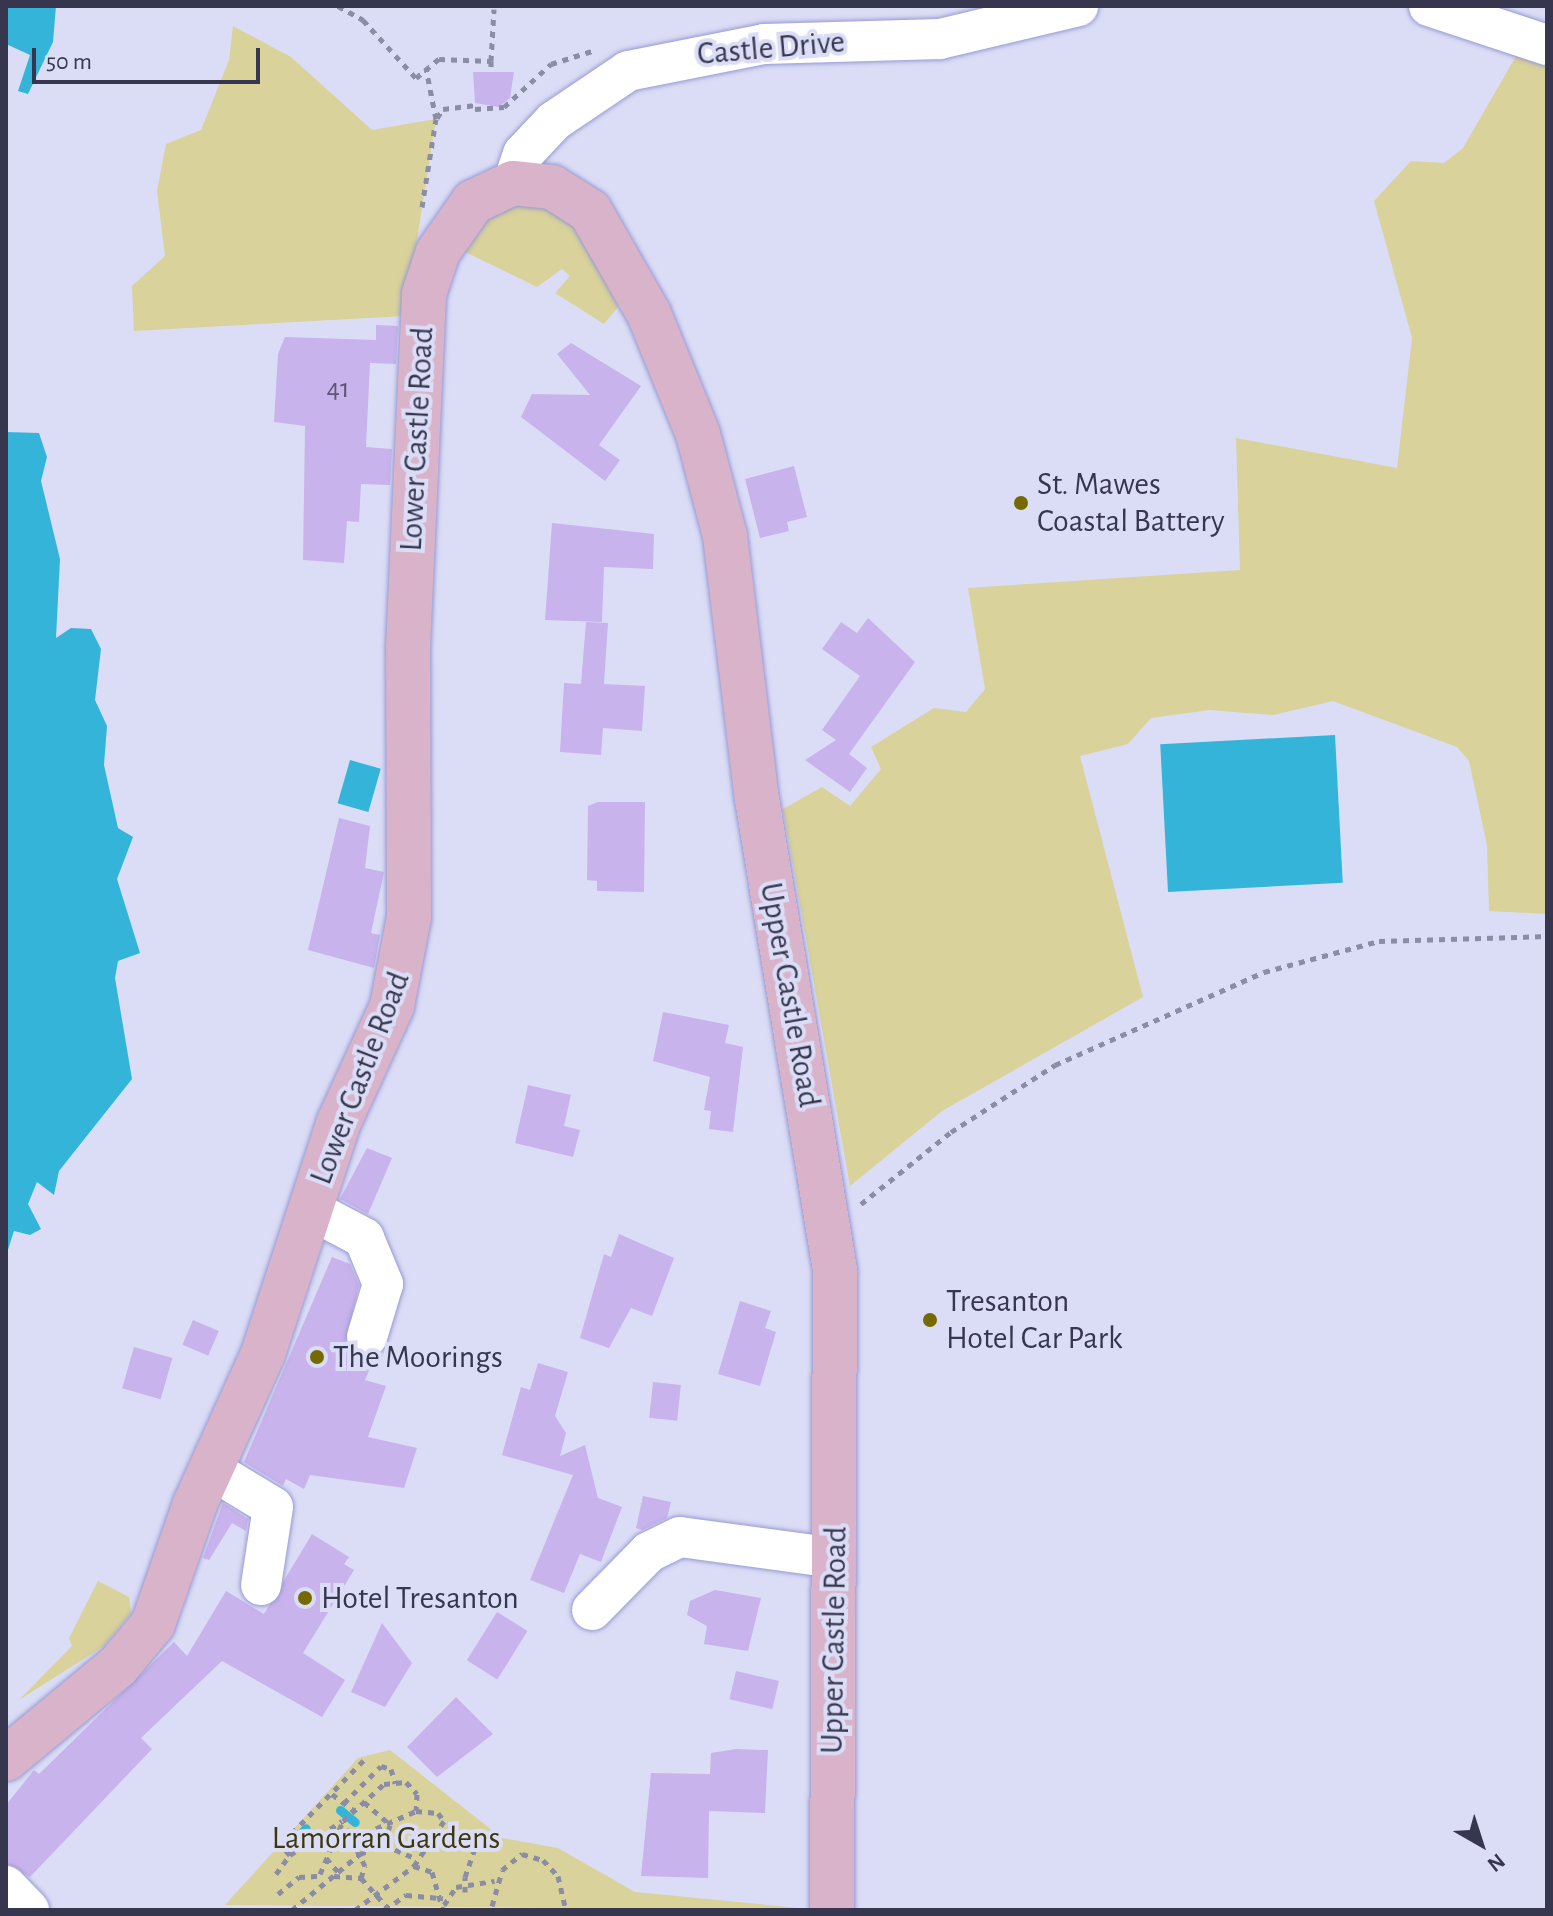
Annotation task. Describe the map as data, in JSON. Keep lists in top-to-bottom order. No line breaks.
{"streets":{"main road":["Lower Castle Road","Upper Castle Road"],"street":["Castle Drive"]},"crossings":[["Castle Drive","Lower Castle Road"],["Castle Drive","Upper Castle Road"],["Lower Castle Road","Upper Castle Road"]],"parks":["Lamorran Gardens"],"places":["St. Mawes Coastal Battery","Tresanton Hotel Car Park","The Moorings","Hotel Tresanton"],"house_numbers":["41"],"scale_bar":"50 m","north":"bottom right"}
